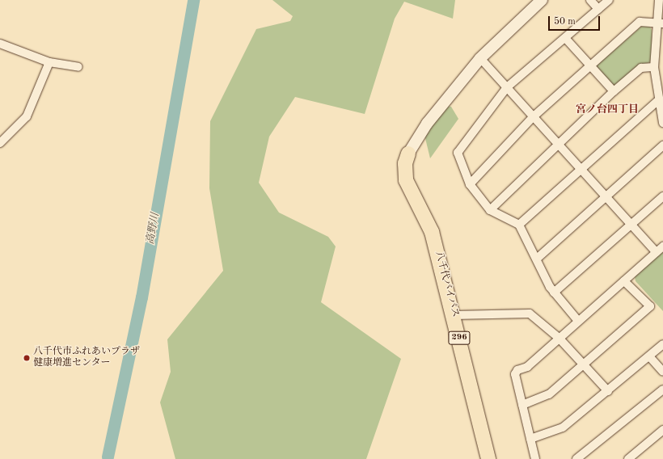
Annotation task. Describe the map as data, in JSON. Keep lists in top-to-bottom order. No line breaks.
{"streets":{"highway":["八千代バイパス","296"]},"districts":["宮ノ台四丁目"],"water":["高野川"],"places":["八千代市ふれあいプラザ 健康増進センター"],"scale_bar":"50 m"}
